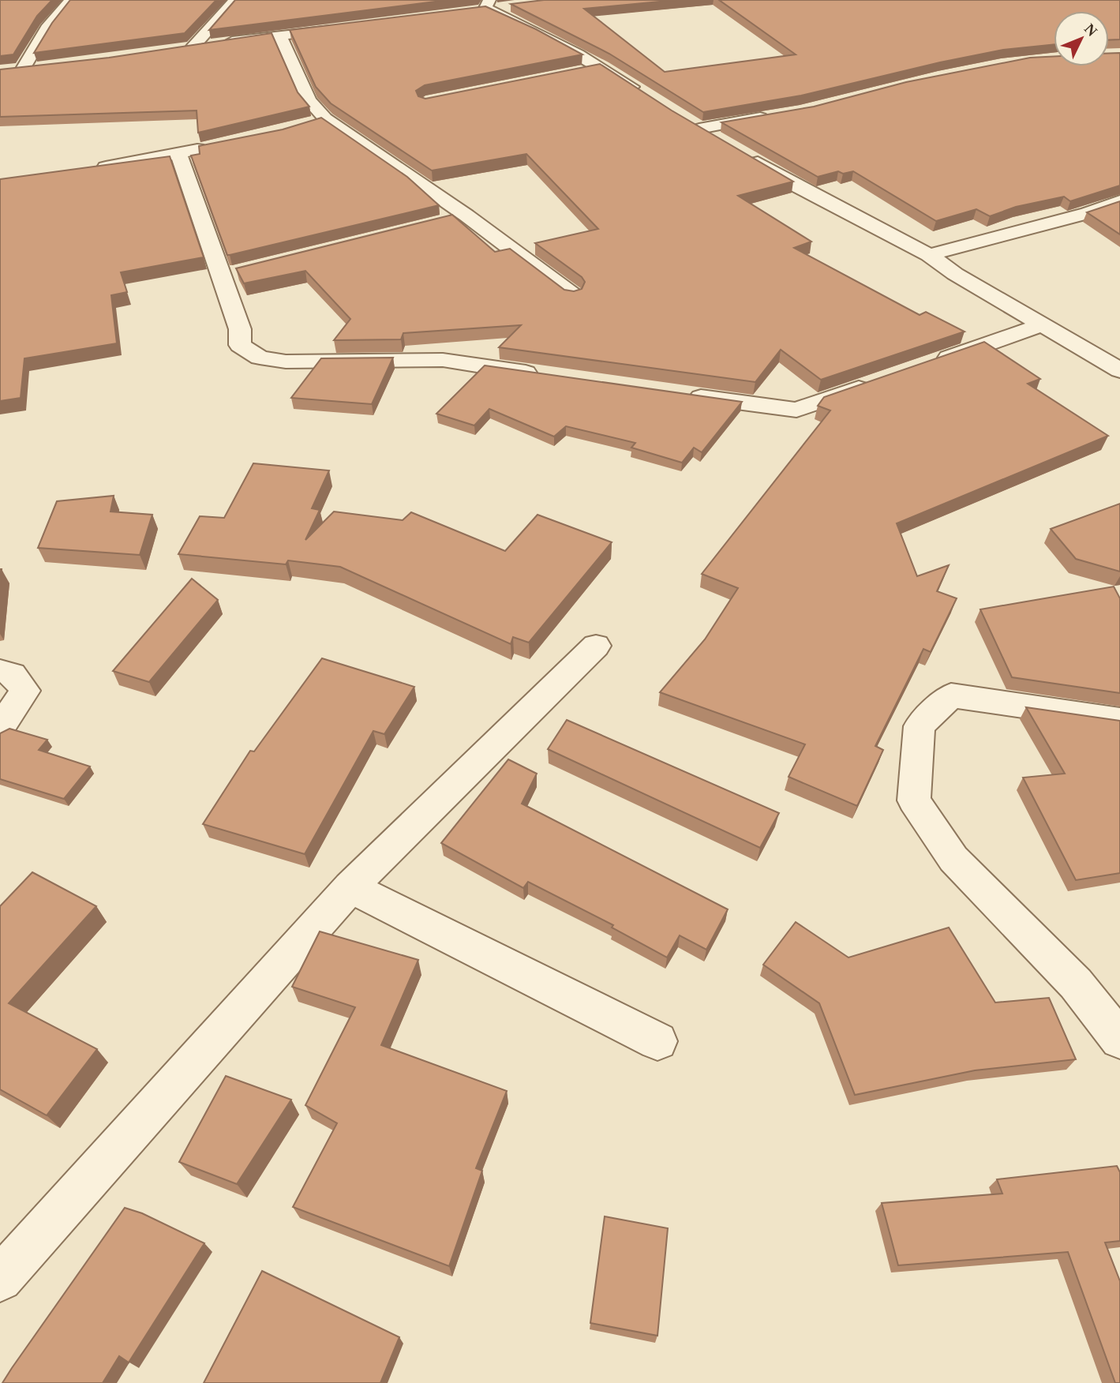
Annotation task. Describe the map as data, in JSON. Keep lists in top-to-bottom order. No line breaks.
{"north":"top right"}
